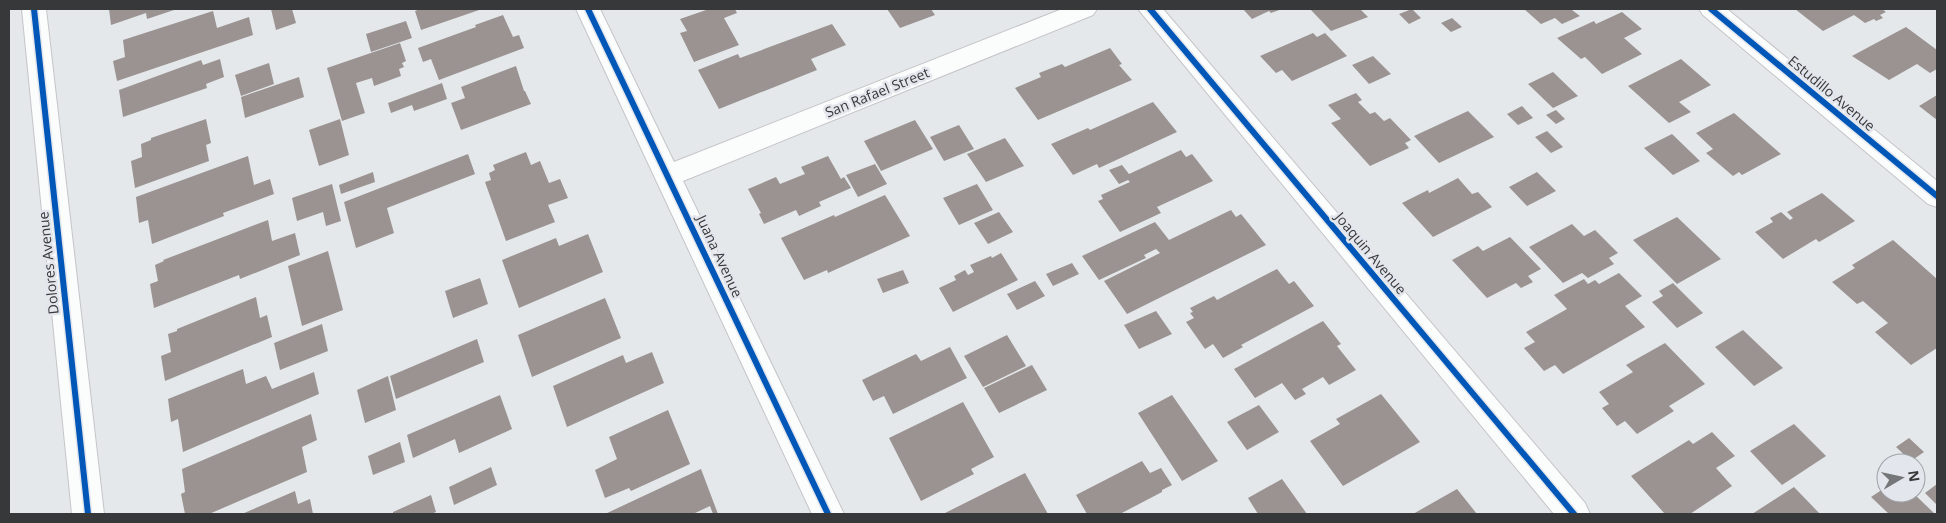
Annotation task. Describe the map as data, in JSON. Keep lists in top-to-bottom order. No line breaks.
{"streets":{"street":["San Rafael Street","Estudillo Avenue","Joaquin Avenue","Juana Avenue","Dolores Avenue"]},"crossings":[["San Rafael Street","Juana Avenue"]],"north":"right"}
